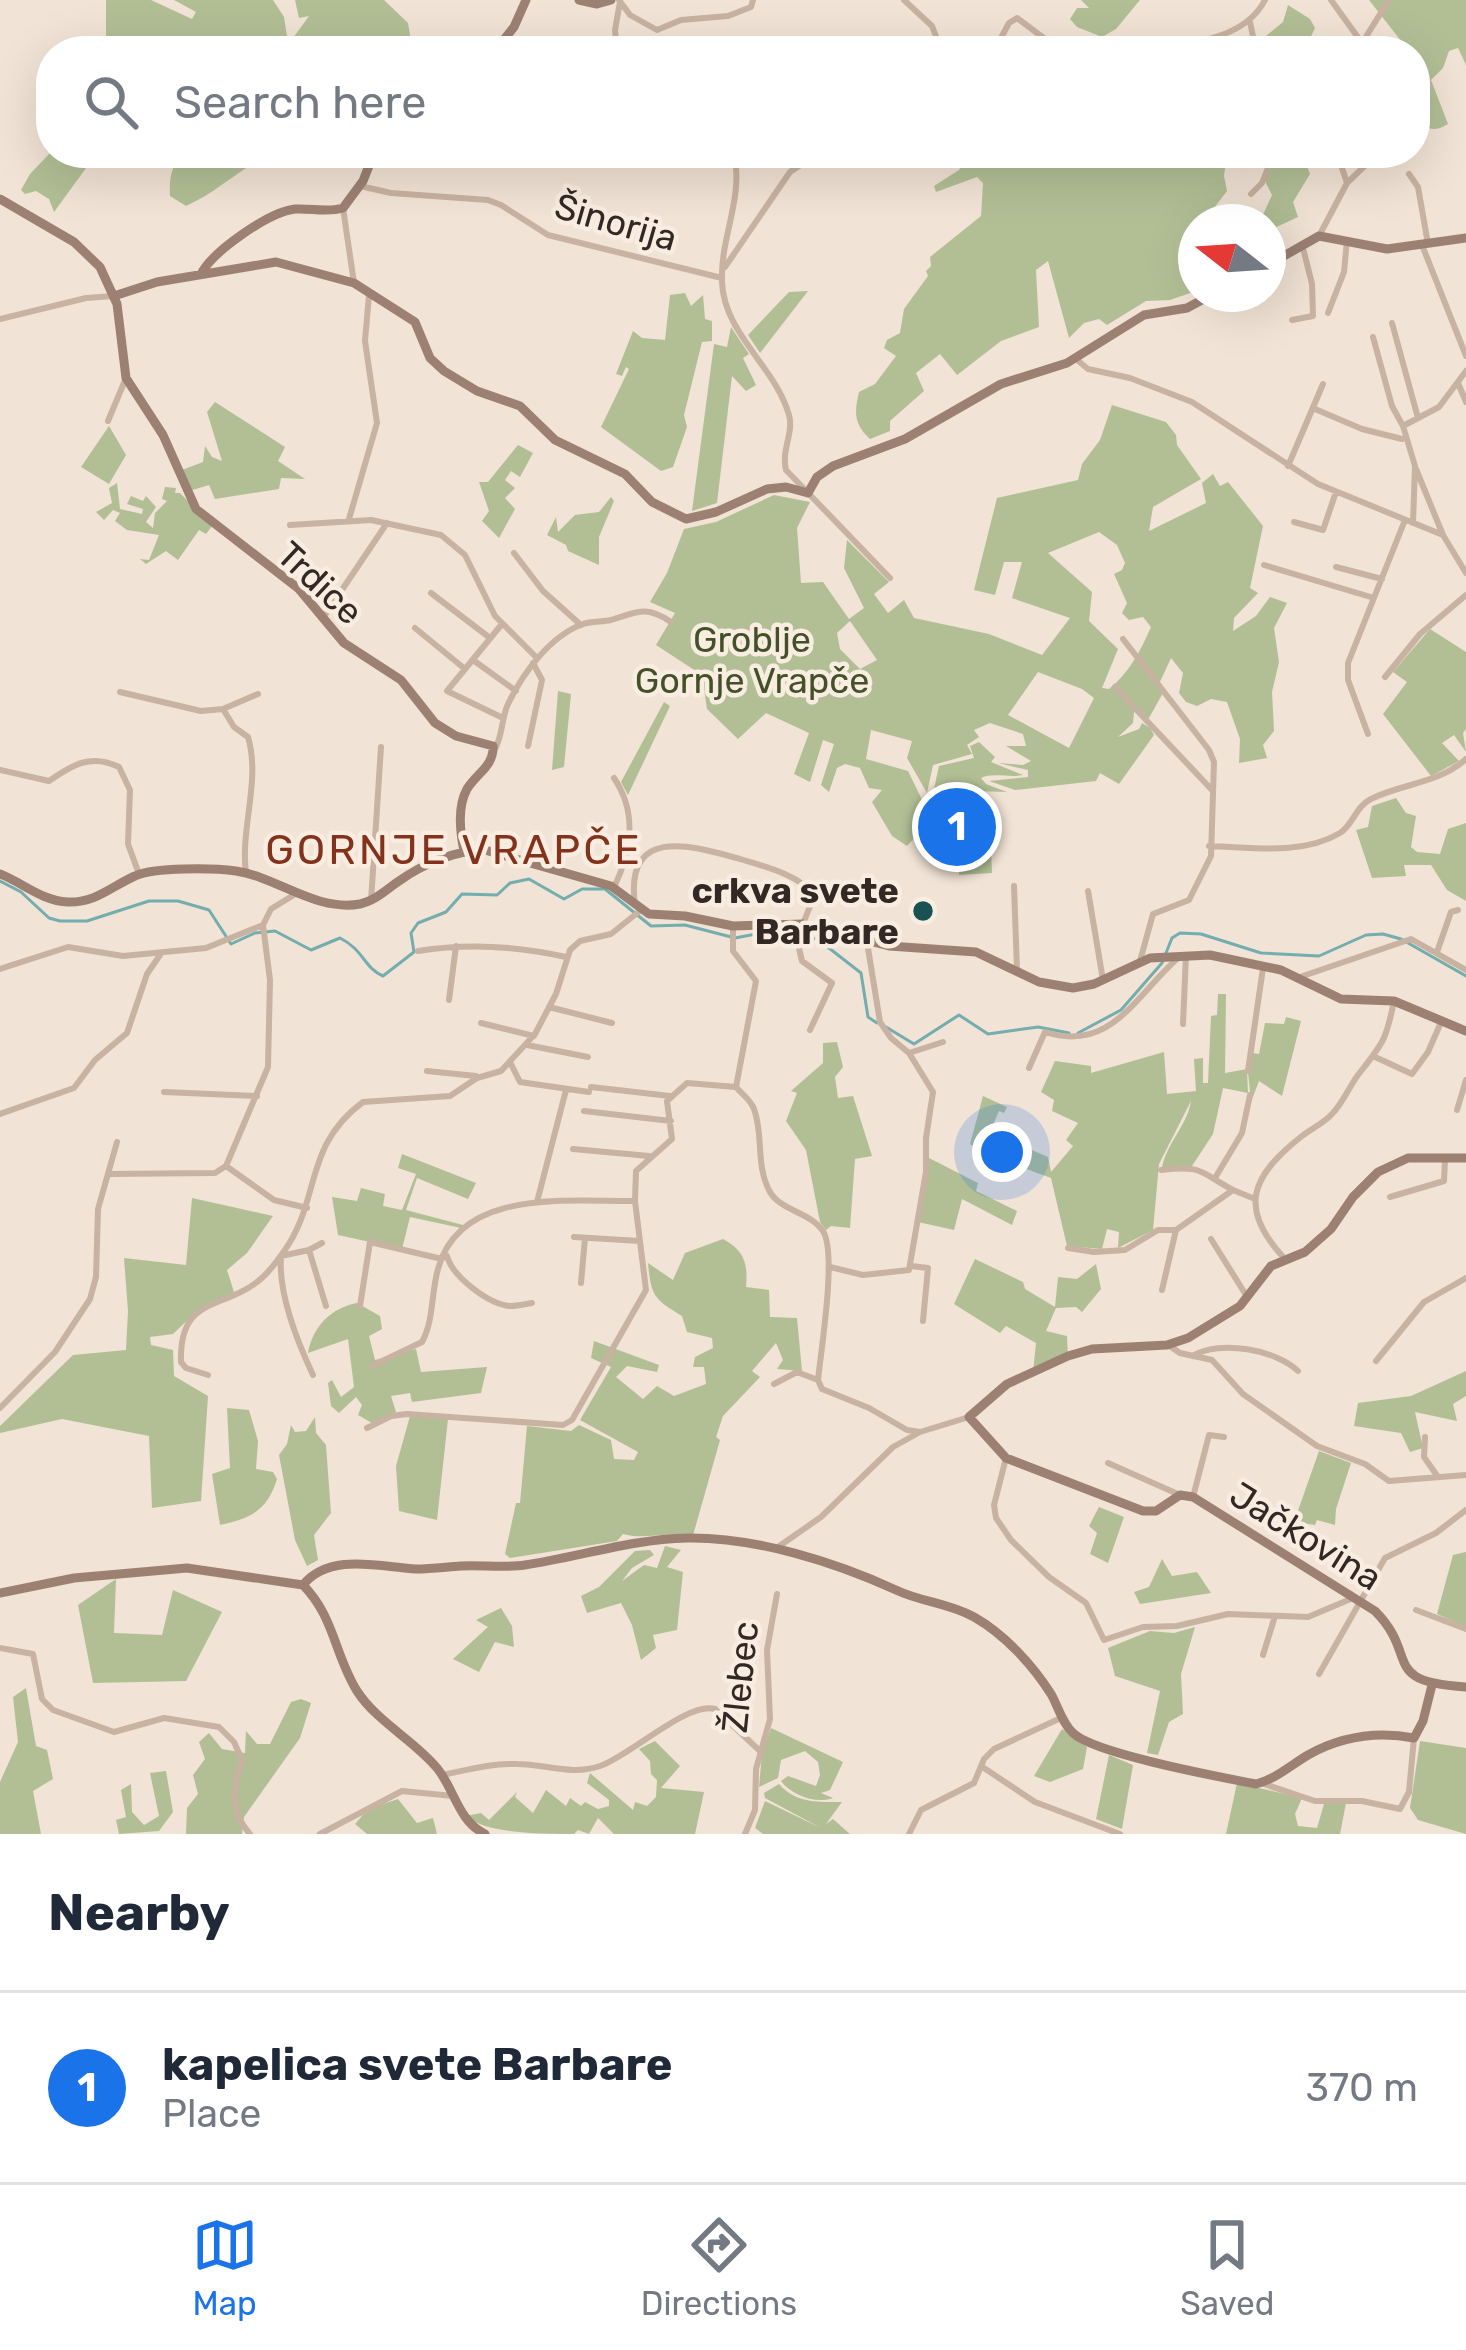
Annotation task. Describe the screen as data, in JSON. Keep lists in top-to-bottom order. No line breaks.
{"streets":{"street":["Šinorija","Trdice","Jačkovina","Žlebec"]},"districts":["GORNJE VRAPČE"],"parks":["Groblje Gornje Vrapče"],"places":["crkva svete Barbare"],"north":"left","page":{"search":"Search here","pins":"1","heading":"Nearby","list":[{"mark":"1","name":"kapelica svete Barbare","note":"Place","value":"370 m"}],"nav":["Map","Directions","Saved"]}}
